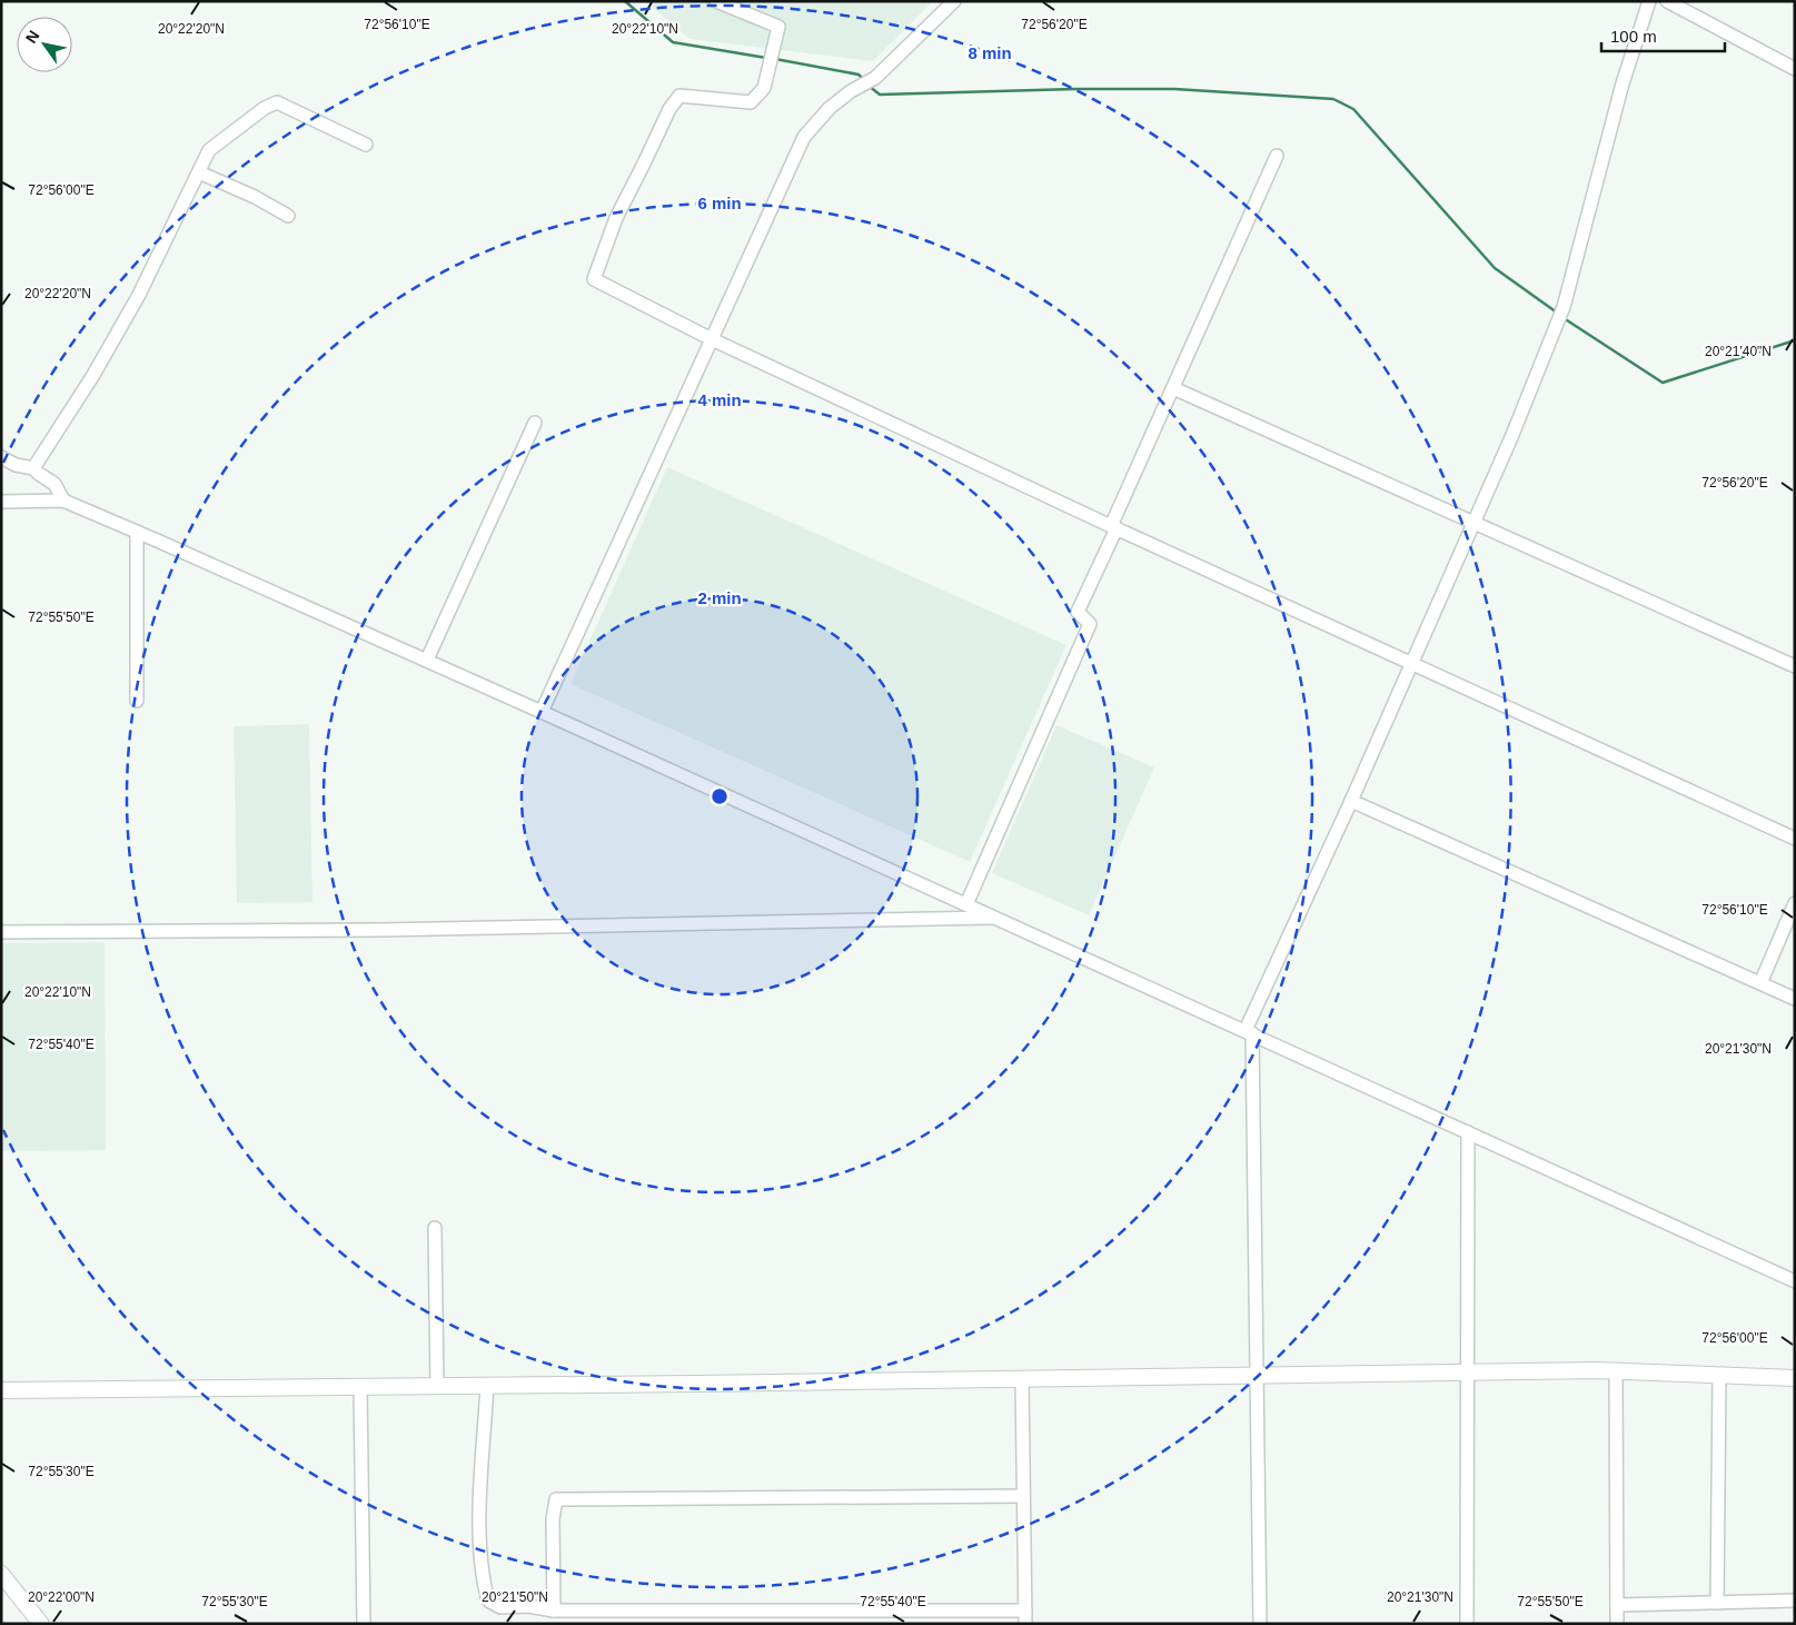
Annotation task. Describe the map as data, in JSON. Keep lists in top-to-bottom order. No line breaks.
{"scale_bar":"100 m","north":"top left","coordinates":["72°56'10\"E","72°56'20\"E","20°22'20\"N","20°22'10\"N","72°56'00\"E","20°21'40\"N","72°55'50\"E","72°55'40\"E","20°21'30\"N","72°55'30\"E","20°22'00\"N","20°21'50\"N"],"rings":["8 min","6 min","4 min","2 min"]}
